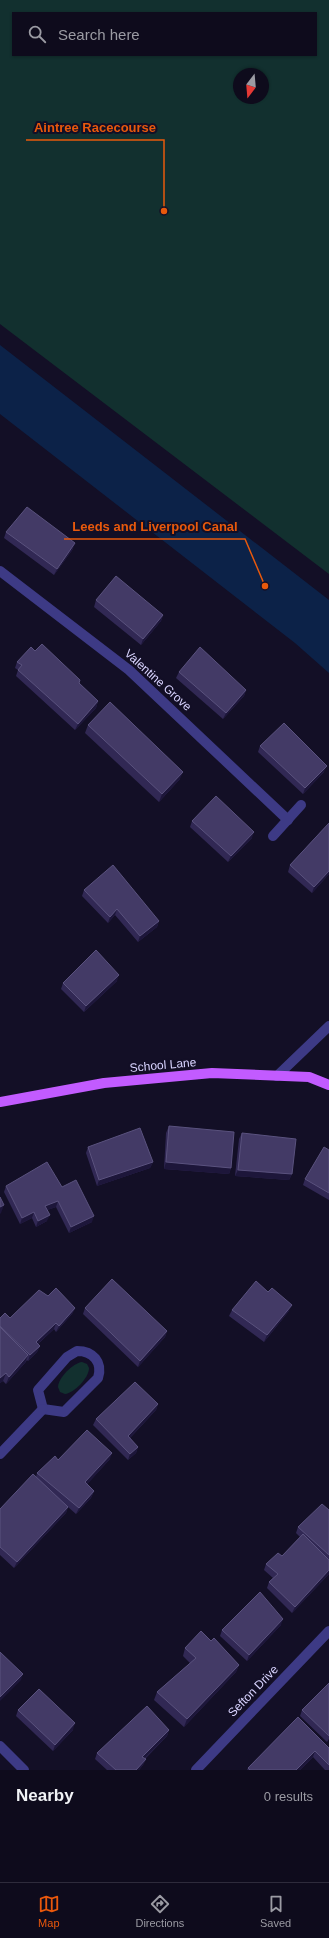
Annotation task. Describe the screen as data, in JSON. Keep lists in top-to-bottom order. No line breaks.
{"streets":{"main road":["School Lane"],"street":["Valentine Grove","Sefton Drive"]},"places":["Aintree Racecourse","Leeds and Liverpool Canal"],"north":"bottom","page":{"search":"Search here","heading":["Nearby","0 results"],"nav":["Map","Directions","Saved"]}}
